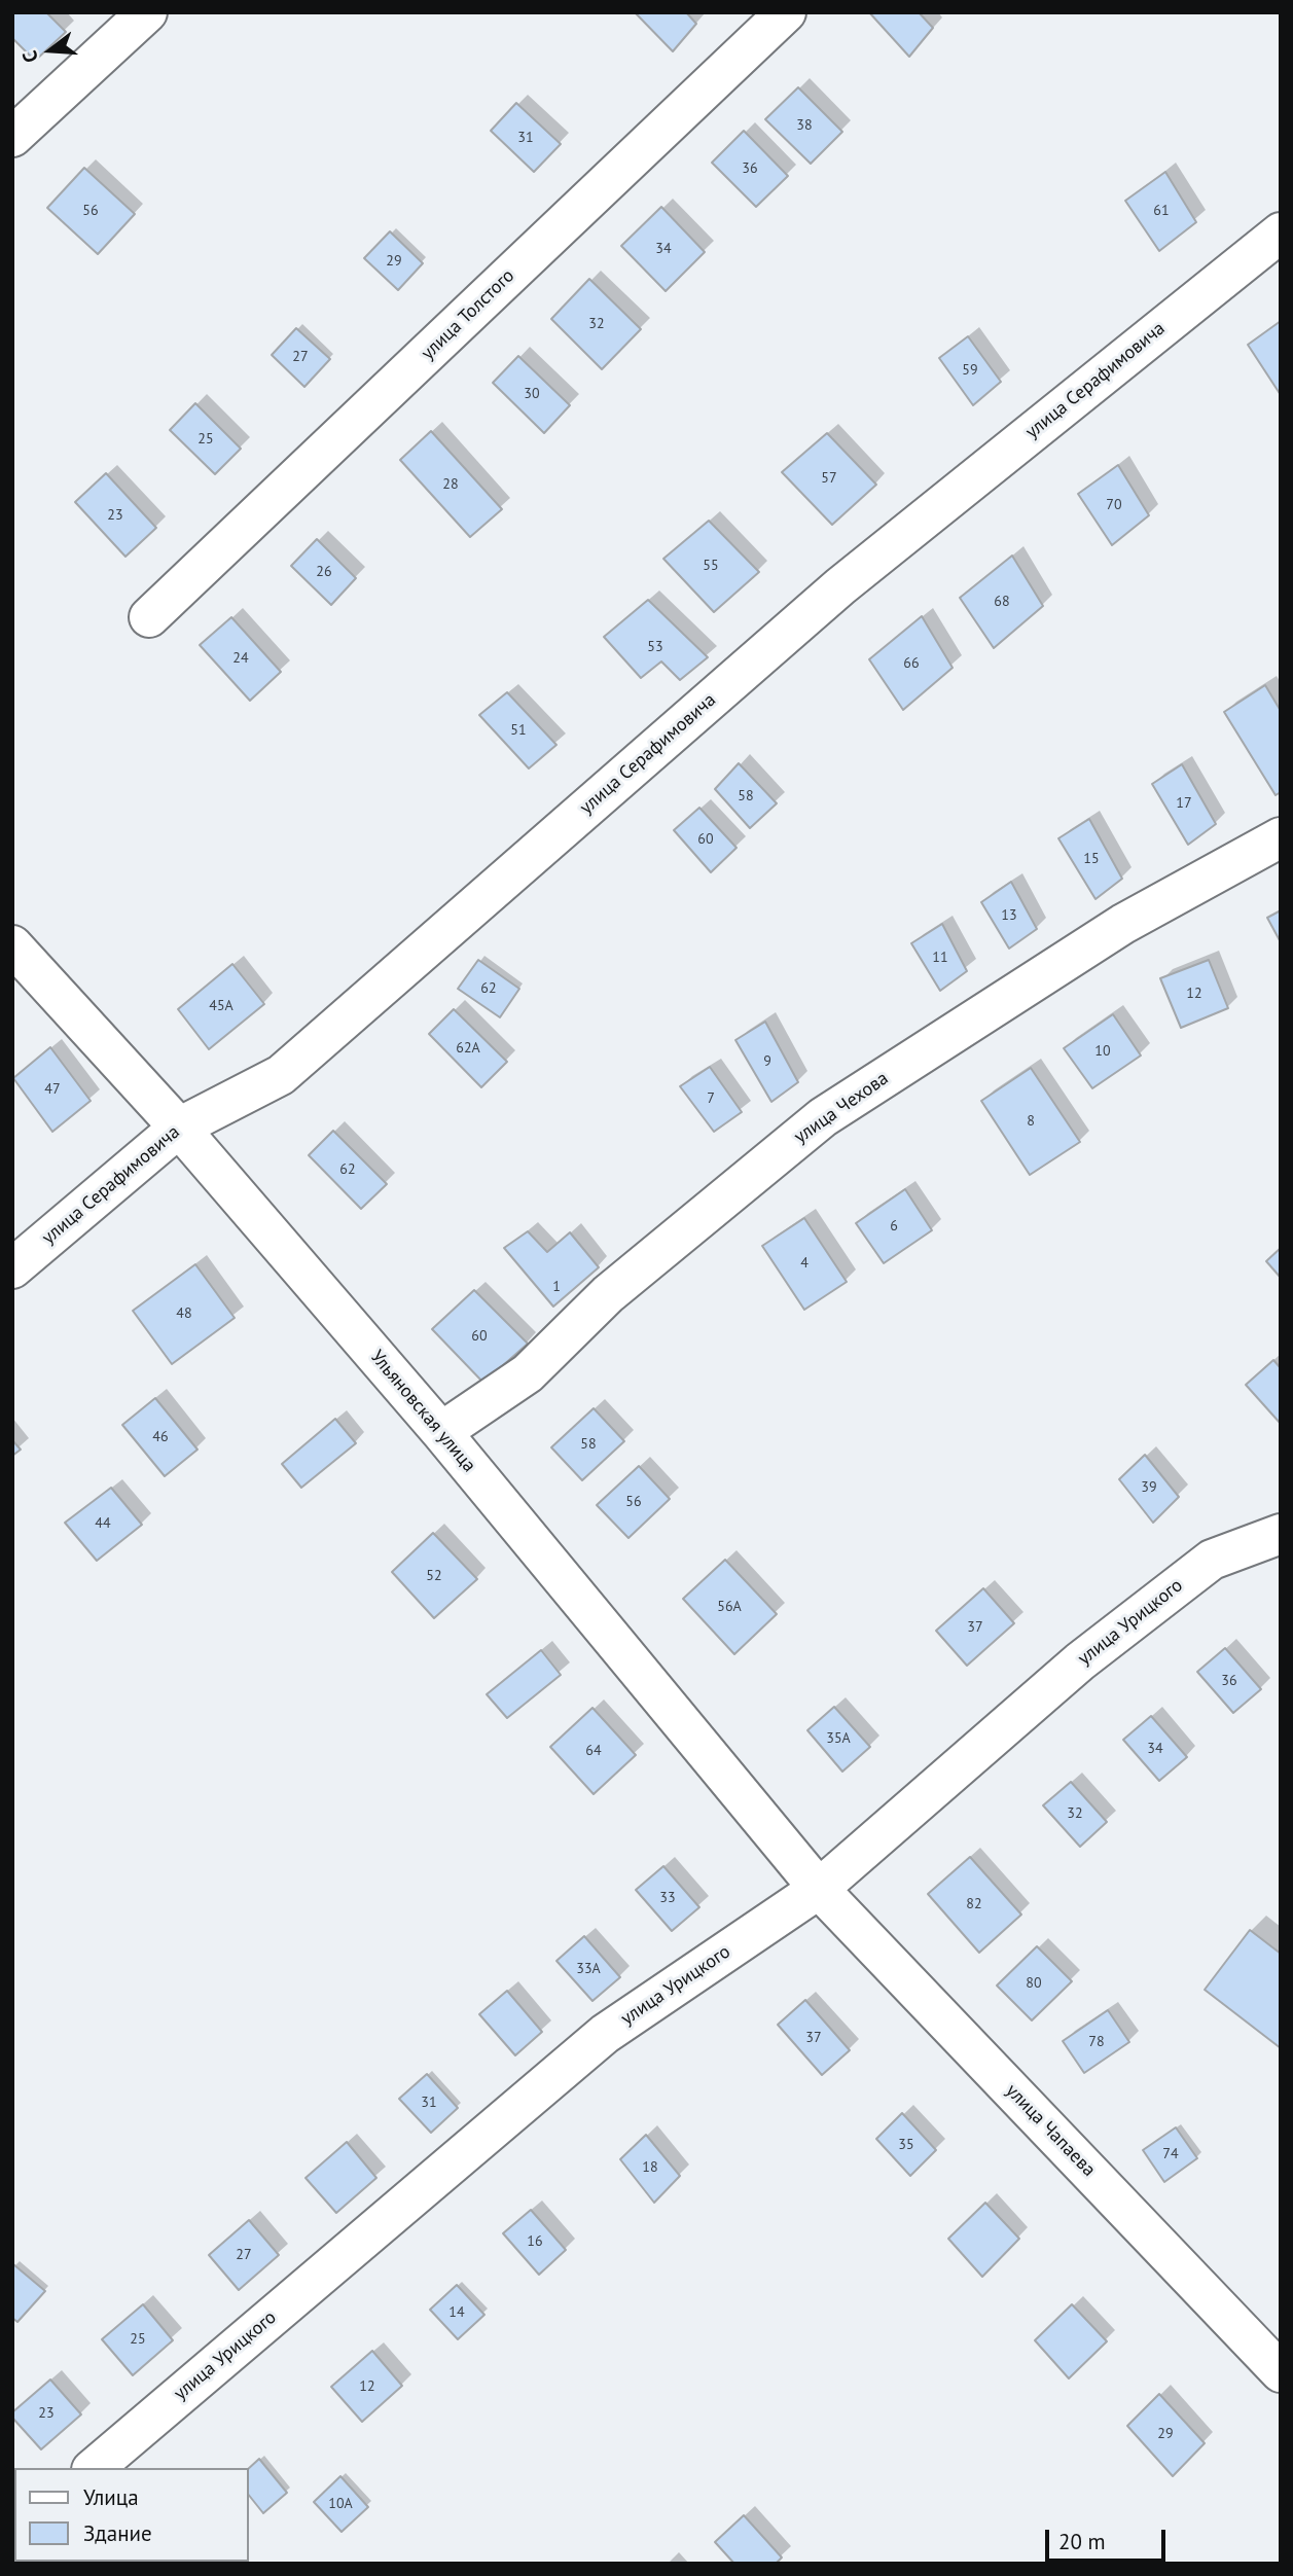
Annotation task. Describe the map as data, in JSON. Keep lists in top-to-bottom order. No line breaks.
{"streets":{"street":["улица Толстого","улица Серафимовича","улица Чехова","Ульяновская улица","улица Урицкого","улица Чапаева"]},"crossings":[["улица Серафимовича","Ульяновская улица"],["улица Чехова","Ульяновская улица"],["Ульяновская улица","улица Урицкого"],["Ульяновская улица","улица Чапаева"],["улица Урицкого","улица Чапаева"]],"house_numbers":["38","31","36","56","61","34","29","32","27","59","30","25","57","28","70","23","55","26","68","53","24","66","51","58","17","60","15","13","11","62","12","45А","62А","10","9","47","7","8","62","6","4","1","48","60","46","58","39","56","44","52","56А","37","36","35А","34","64","32","33","82","33А","80","37","78","31","35","74","18","16","27","14","25","12","23","29","10А"],"legend":["Улица","Здание"],"scale_bar":"20 m","north":"left"}
